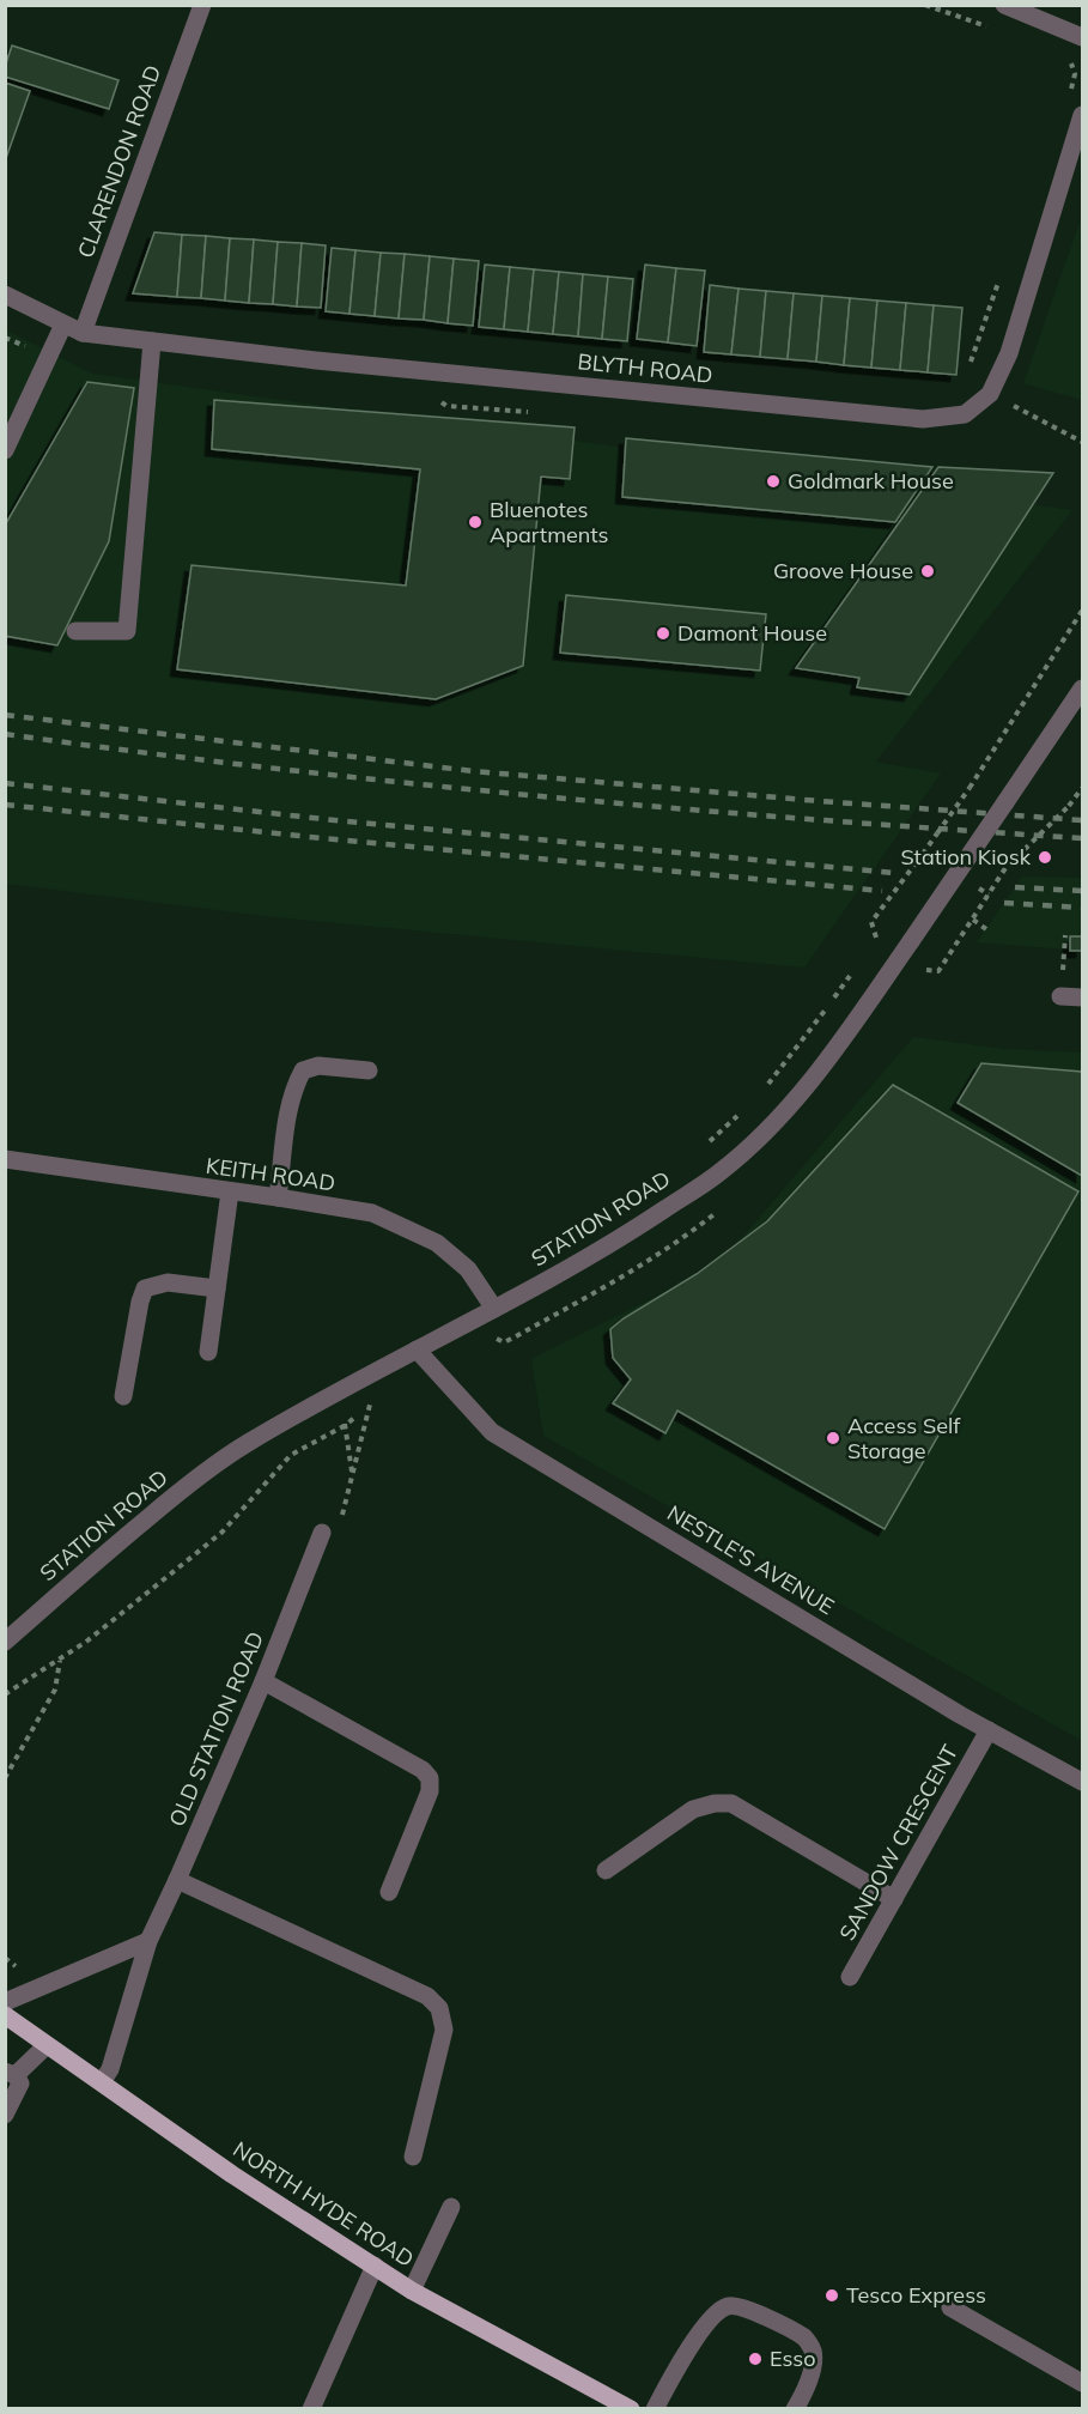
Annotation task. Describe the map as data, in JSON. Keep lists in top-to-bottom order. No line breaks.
{"streets":{"main road":["NORTH HYDE ROAD"],"street":["CLARENDON ROAD","BLYTH ROAD","KEITH ROAD","STATION ROAD","NESTLE'S AVENUE","OLD STATION ROAD","SANDOW CRESCENT"]},"crossings":[["CLARENDON ROAD","BLYTH ROAD"],["KEITH ROAD","STATION ROAD"],["STATION ROAD","NESTLE'S AVENUE"],["NESTLE'S AVENUE","SANDOW CRESCENT"],["OLD STATION ROAD","NORTH HYDE ROAD"]],"places":["Goldmark House","Bluenotes Apartments","Groove House","Damont House","Station Kiosk","Access Self Storage","Tesco Express","Esso"]}
